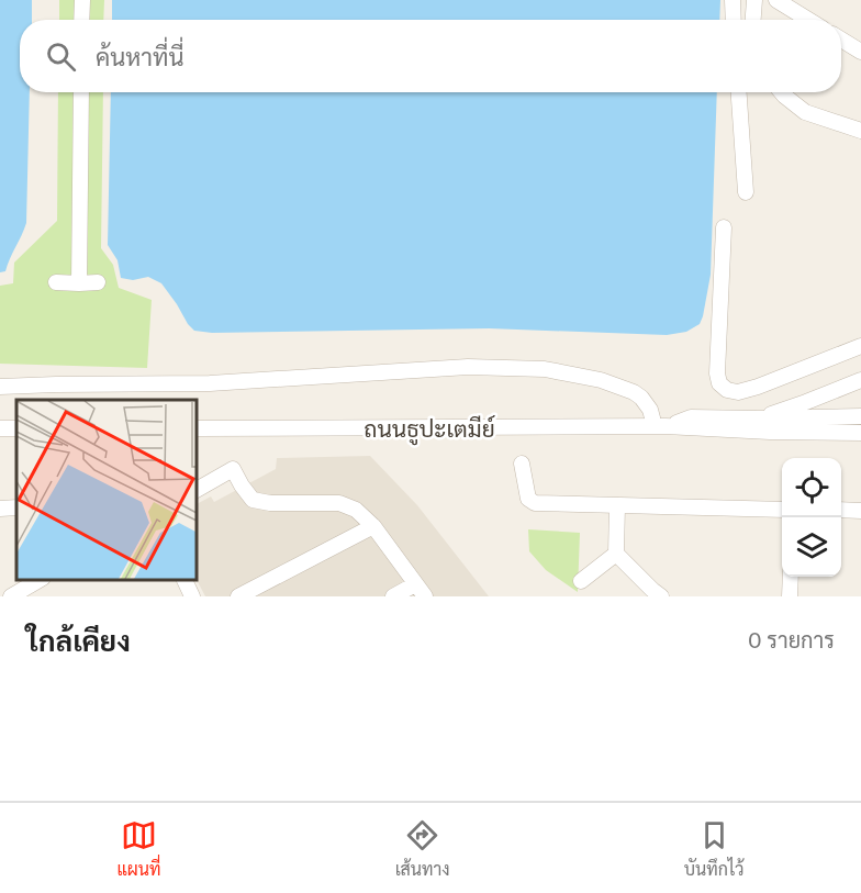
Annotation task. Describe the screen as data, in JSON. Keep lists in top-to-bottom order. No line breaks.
{"streets":{"street":["ถนนธูปะเตมีย์"]},"page":{"search":"ค้นหาที่นี่","heading":["ใกล้เคียง","0 รายการ"],"nav":["แผนที่","เส้นทาง","บันทึกไว้"]}}
